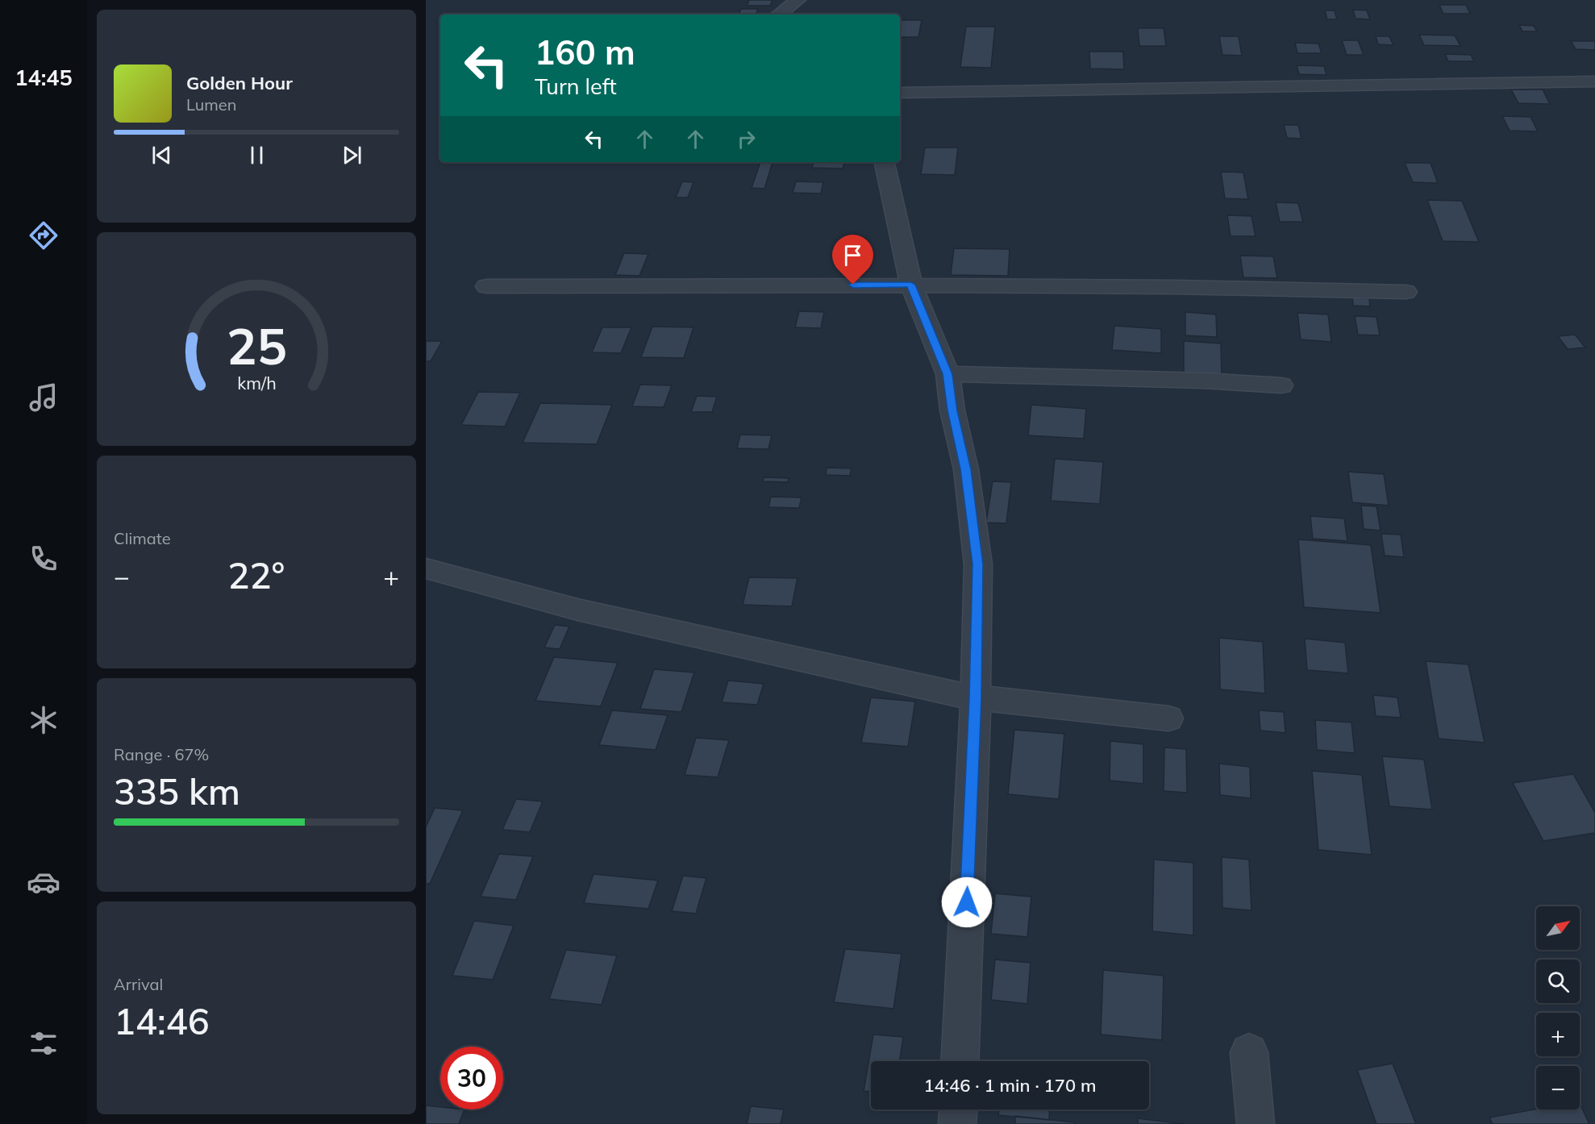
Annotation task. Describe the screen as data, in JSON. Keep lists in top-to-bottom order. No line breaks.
{"north":"top right","page":{"tabs":"14:45","turn":["160 m","Turn left"],"song":["Golden Hour","Lumen"],"tile":["Climate",["Range · 67%","335 km"],["Arrival","14:46"]],"heat":["−","22°","+"],"map_buttons":["+","−"],"limit":"30","trip":"14:46 · 1 min · 170 m","gauge":["25","km/h"]}}
